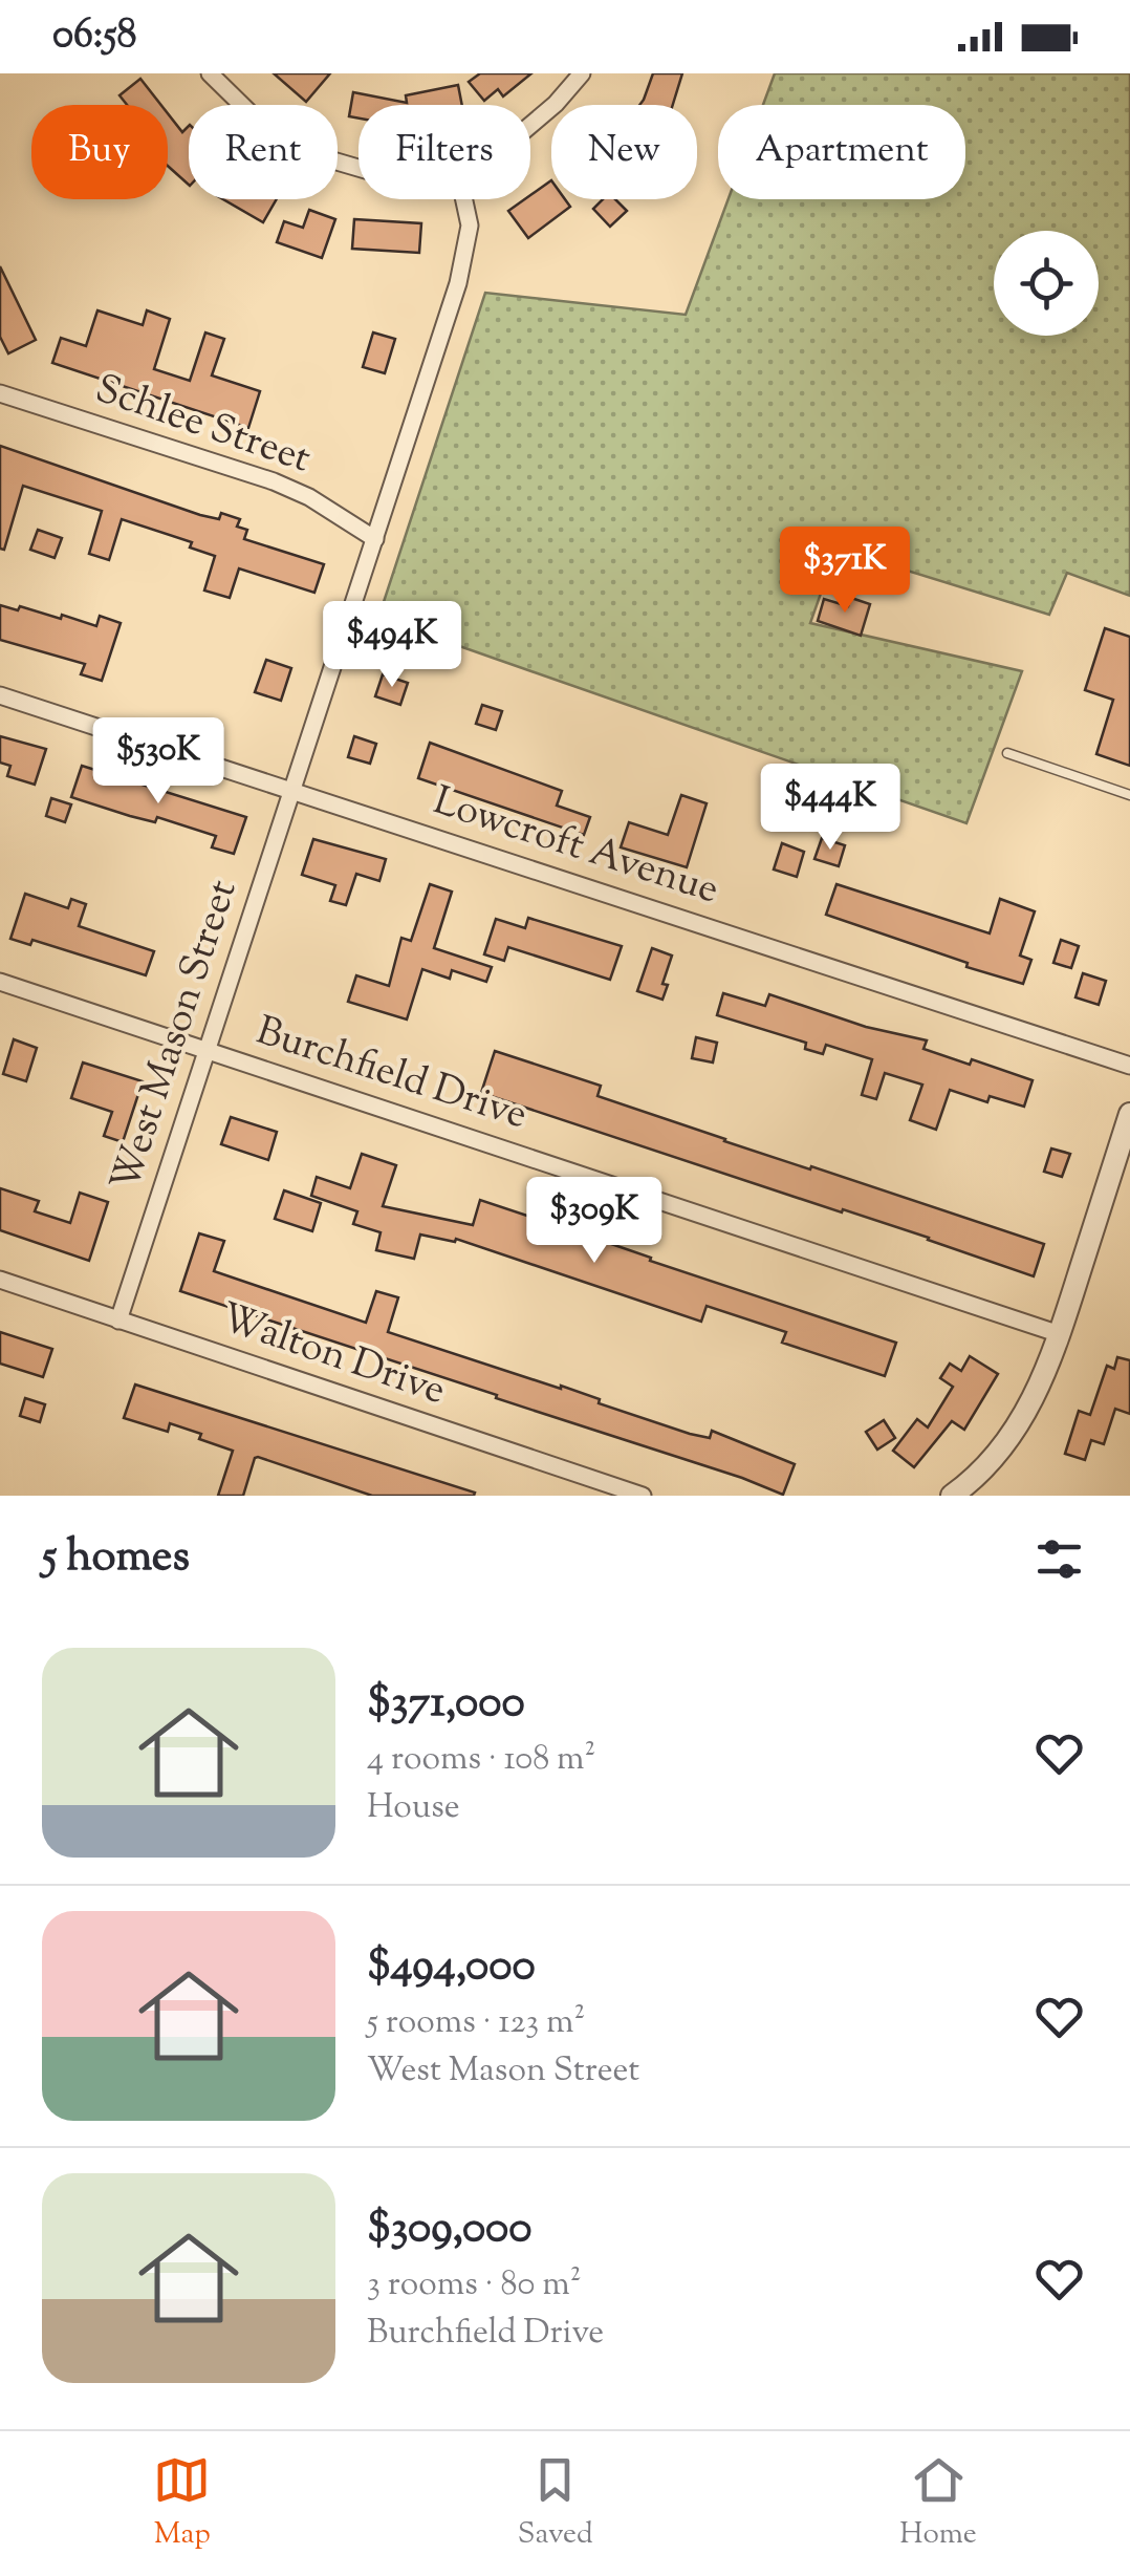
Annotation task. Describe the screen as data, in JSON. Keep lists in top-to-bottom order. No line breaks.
{"streets":{"street":["Schlee Street","Lowcroft Avenue","West Mason Street","Burchfield Drive","Walton Drive"]},"crossings":[["Schlee Street","West Mason Street"],["Lowcroft Avenue","West Mason Street"],["West Mason Street","Burchfield Drive"],["West Mason Street","Walton Drive"]],"page":{"status":"06:58","chip":["Buy","Rent","Filters","New","Apartment"],"price":["$371K","$494K","$530K","$444K","$309K"],"heading":"5 homes","list":[{"name":"$371,000","note":"4 rooms · 108 m² · House"},{"name":"$494,000","note":"5 rooms · 123 m² · West Mason Street"},{"name":"$309,000","note":"3 rooms · 80 m² · Burchfield Drive"}],"tabs":["Map","Saved","Home"]}}
